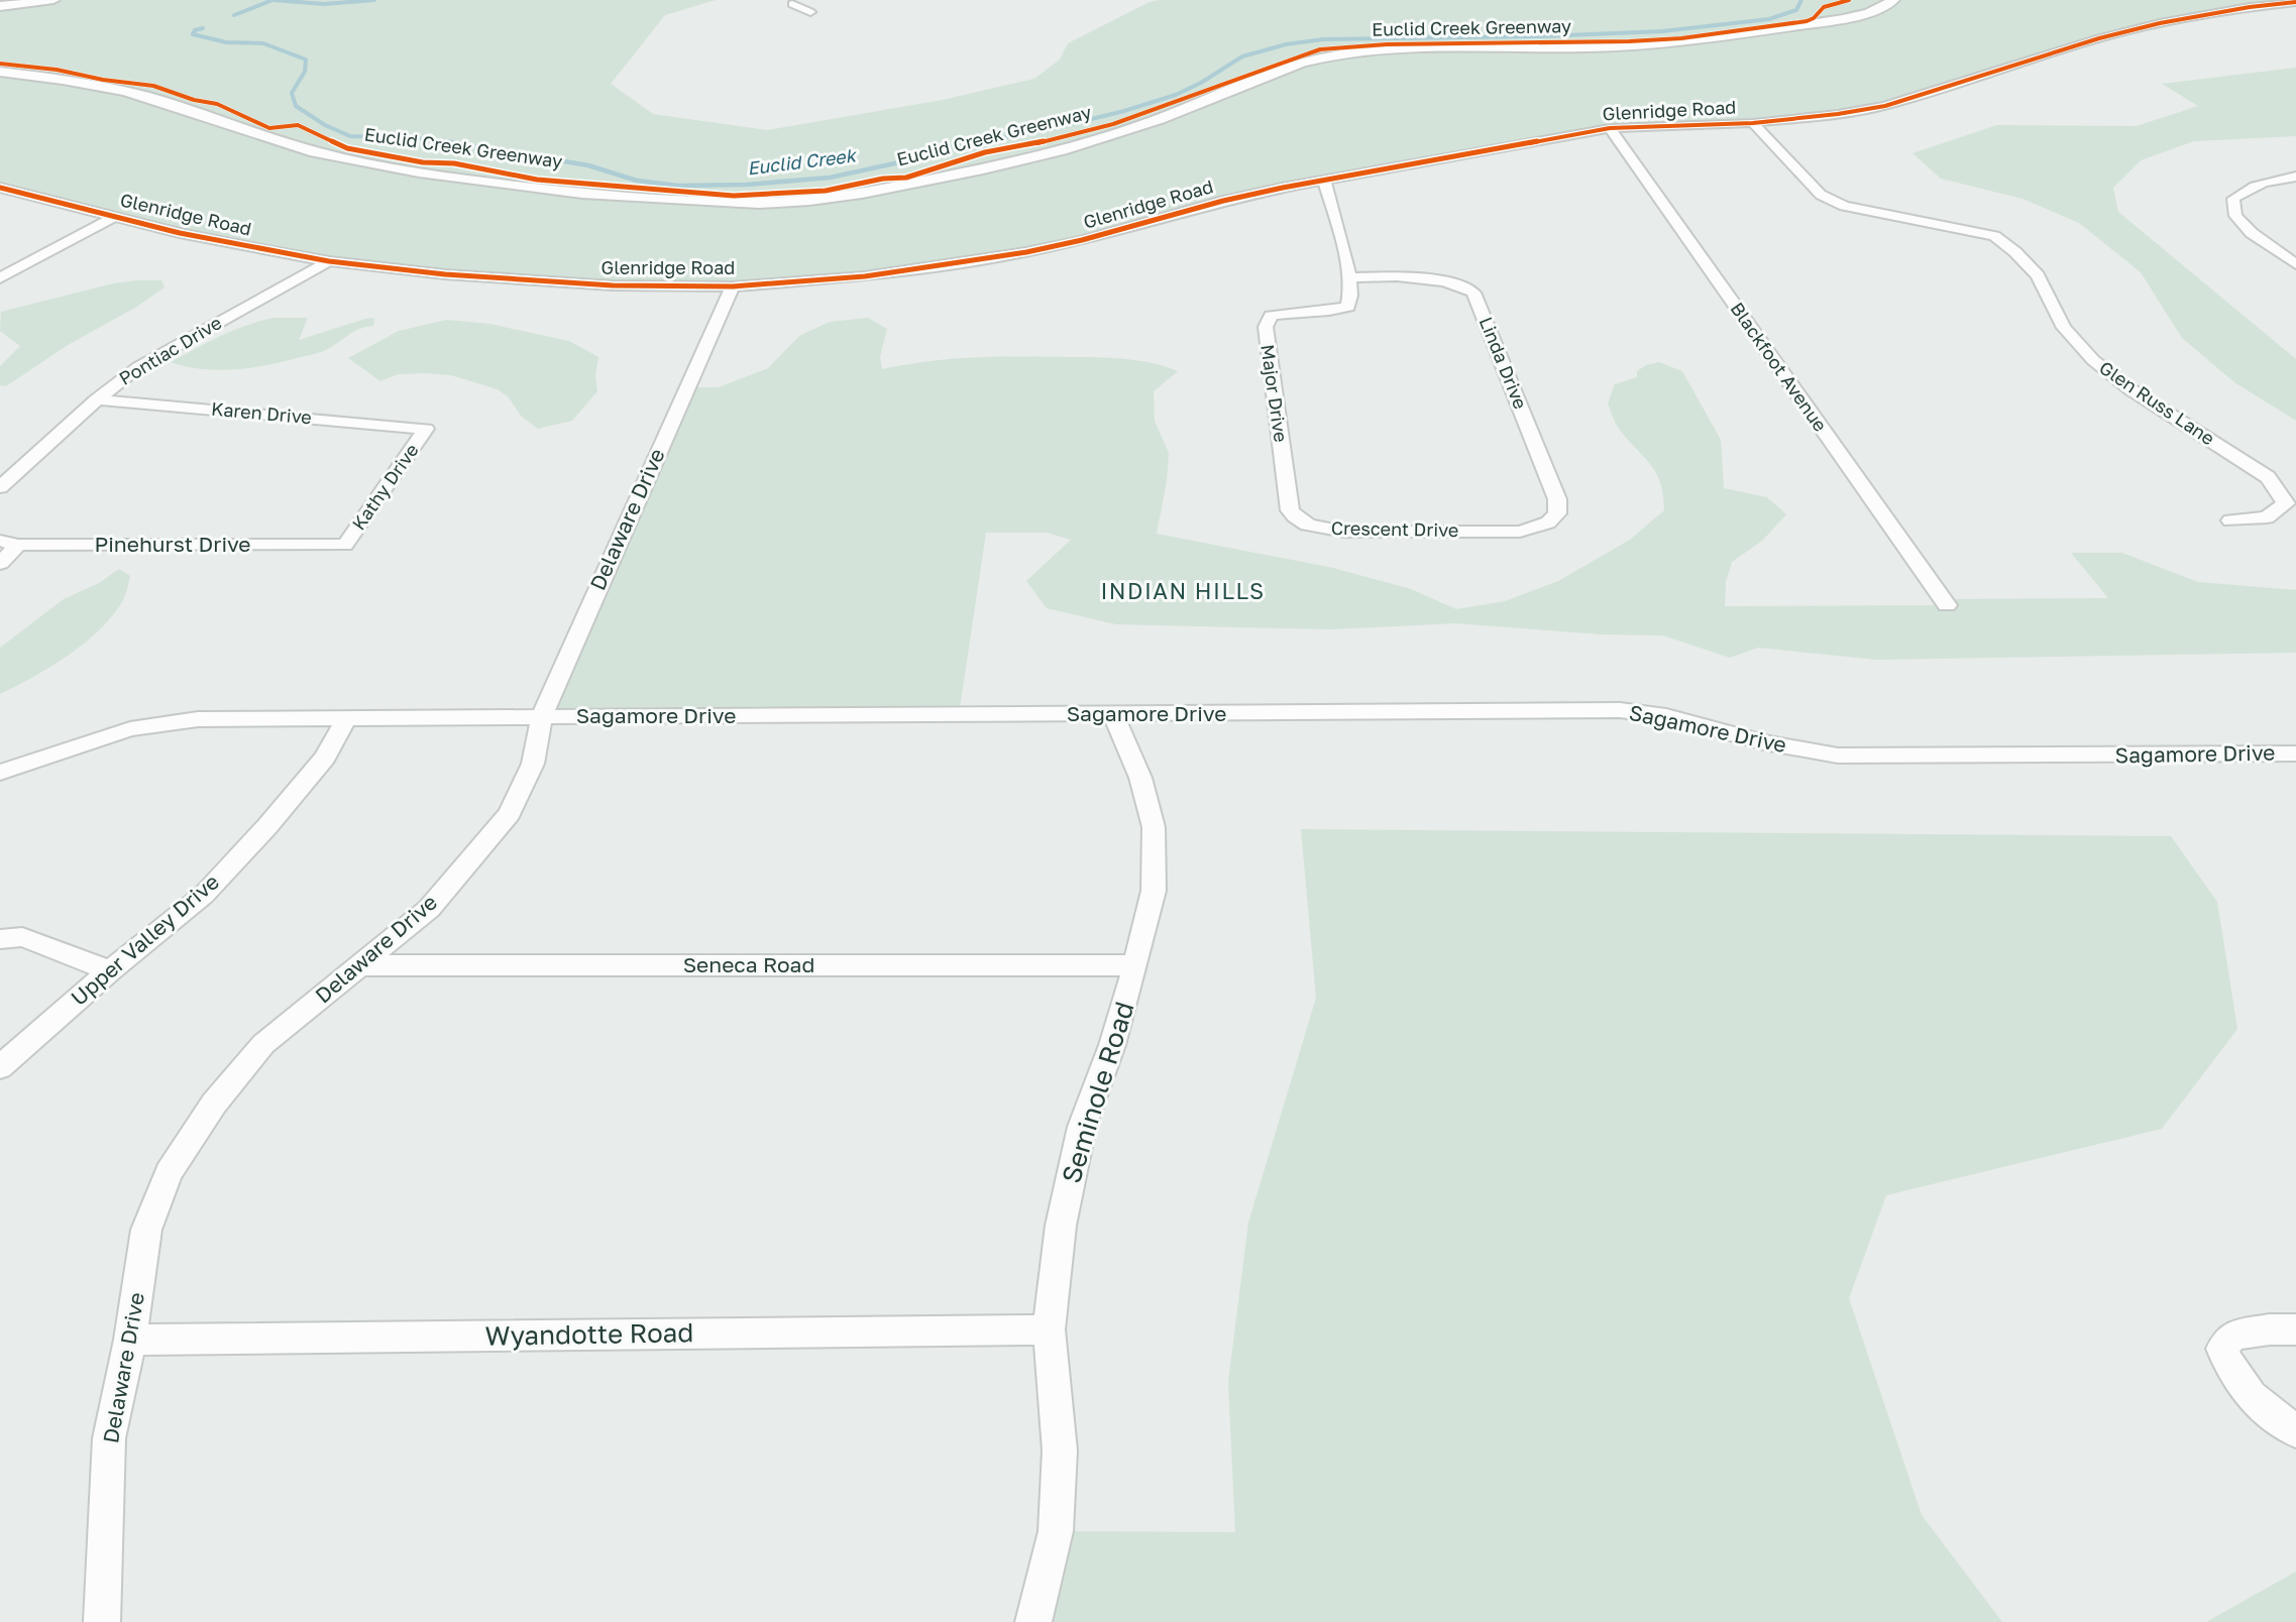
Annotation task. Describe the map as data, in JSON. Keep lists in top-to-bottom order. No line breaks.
{"streets":{"street":["Glenridge Road","Pontiac Drive","Linda Drive","Blackfoot Avenue","Major Drive","Glen Russ Lane","Karen Drive","Kathy Drive","Delaware Drive","Crescent Drive","Pinehurst Drive","Sagamore Drive","Upper Valley Drive","Seneca Road","Seminole Road","Wyandotte Road"],"cycle path":["Euclid Creek Greenway"]},"crossings":[["Glenridge Road","Pontiac Drive"],["Glenridge Road","Blackfoot Avenue"],["Glenridge Road","Major Drive"],["Glenridge Road","Glen Russ Lane"],["Glenridge Road","Delaware Drive"],["Pontiac Drive","Karen Drive"],["Linda Drive","Major Drive"],["Linda Drive","Crescent Drive"],["Major Drive","Crescent Drive"],["Karen Drive","Kathy Drive"],["Kathy Drive","Pinehurst Drive"],["Delaware Drive","Sagamore Drive"],["Delaware Drive","Seneca Road"],["Delaware Drive","Wyandotte Road"],["Sagamore Drive","Upper Valley Drive"],["Sagamore Drive","Seminole Road"],["Seneca Road","Seminole Road"],["Seminole Road","Wyandotte Road"]],"districts":["INDIAN HILLS"],"water":["Euclid Creek"]}
